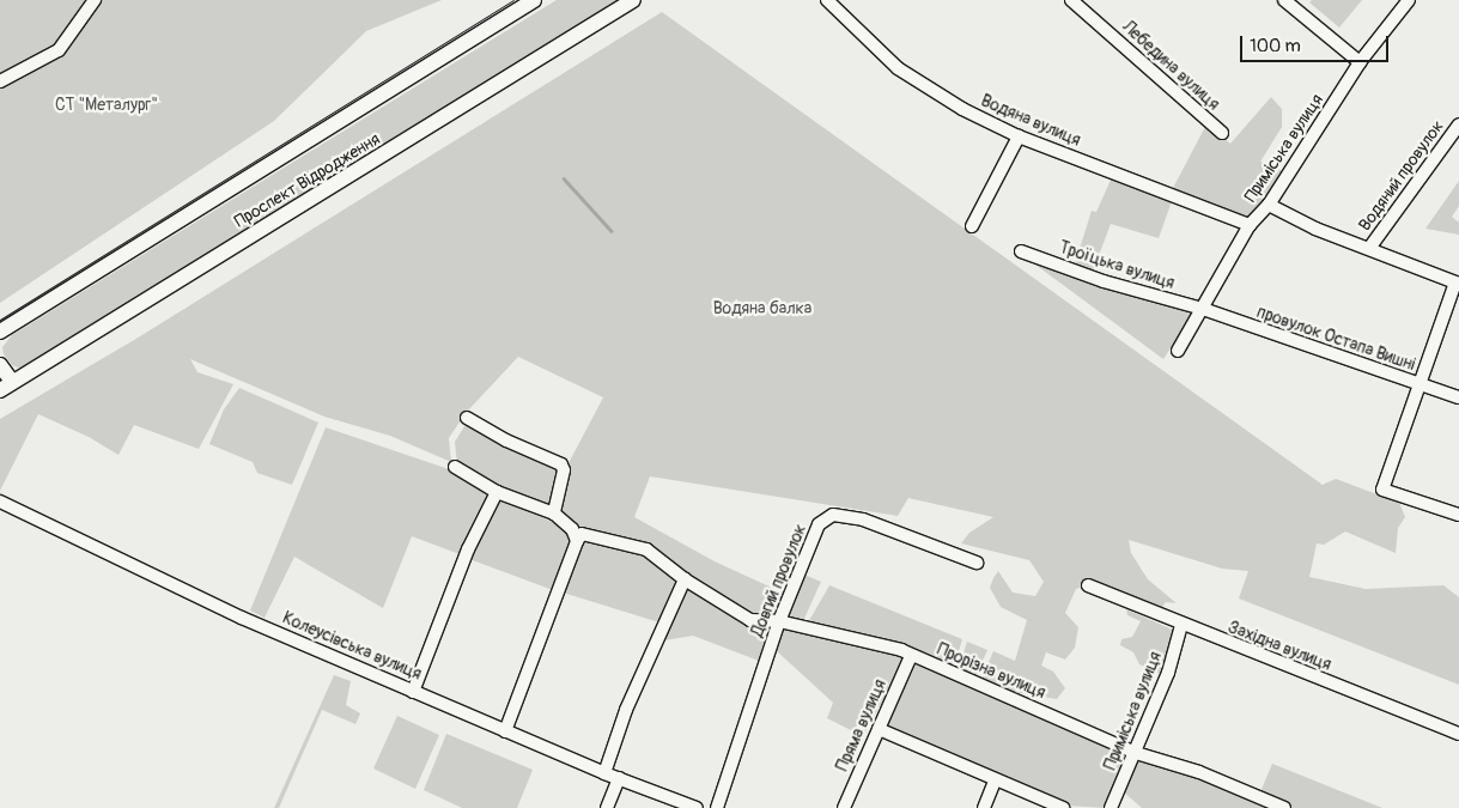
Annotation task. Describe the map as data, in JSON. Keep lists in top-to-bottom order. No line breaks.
{"streets":{"main road":["Проспект Відродження"],"street":["Лебедина вулиця","Водяна вулиця","Приміська вулиця","Водяний провулок","Троїцька вулиця","провулок Остапа Вишні","Довгий провулок","Колеусівська вулиця","Західна вулиця","Прорізна вулиця","Пряма вулиця"]},"crossings":[["Водяна вулиця","Приміська вулиця"],["Приміська вулиця","Троїцька вулиця"],["Приміська вулиця","провулок Остапа Вишні"],["Приміська вулиця","Західна вулиця"],["Приміська вулиця","Прорізна вулиця"],["Троїцька вулиця","провулок Остапа Вишні"],["Довгий провулок","Прорізна вулиця"],["Прорізна вулиця","Пряма вулиця"]],"parks":["СТ \"Металург\"","Водяна балка"],"scale_bar":"100 m"}
